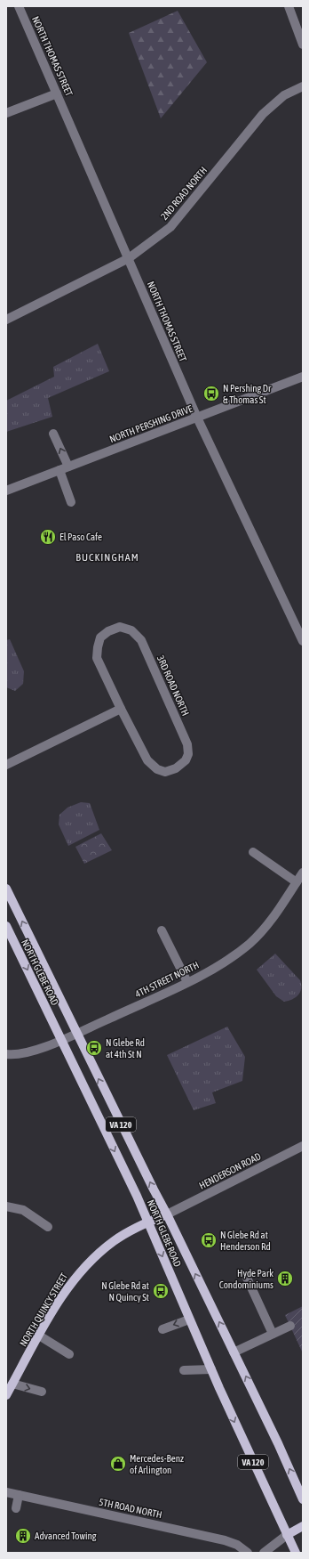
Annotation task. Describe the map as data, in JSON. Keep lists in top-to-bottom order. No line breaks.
{"streets":{"main road":["NORTH GLEBE ROAD","VA 120","NORTH QUINCY STREET"],"street":["NORTH THOMAS STREET","2ND ROAD NORTH","NORTH PERSHING DRIVE","3RD ROAD NORTH","4TH STREET NORTH","HENDERSON ROAD","5TH ROAD NORTH"]},"crossings":[["NORTH THOMAS STREET","2ND ROAD NORTH"],["NORTH THOMAS STREET","NORTH PERSHING DRIVE"],["NORTH GLEBE ROAD","4TH STREET NORTH"],["NORTH GLEBE ROAD","HENDERSON ROAD"],["NORTH GLEBE ROAD","NORTH QUINCY STREET"],["HENDERSON ROAD","NORTH QUINCY STREET"]],"districts":["BUCKINGHAM"],"places":{"bus stop":["N Pershing Dr & Thomas St","N Glebe Rd at 4th St N","N Glebe Rd at Henderson Rd","N Glebe Rd at N Quincy St"],"restaurant":["El Paso Cafe"],"building":["Hyde Park Condominiums","Advanced Towing"],"shop":["Mercedes-Benz of Arlington"]}}
